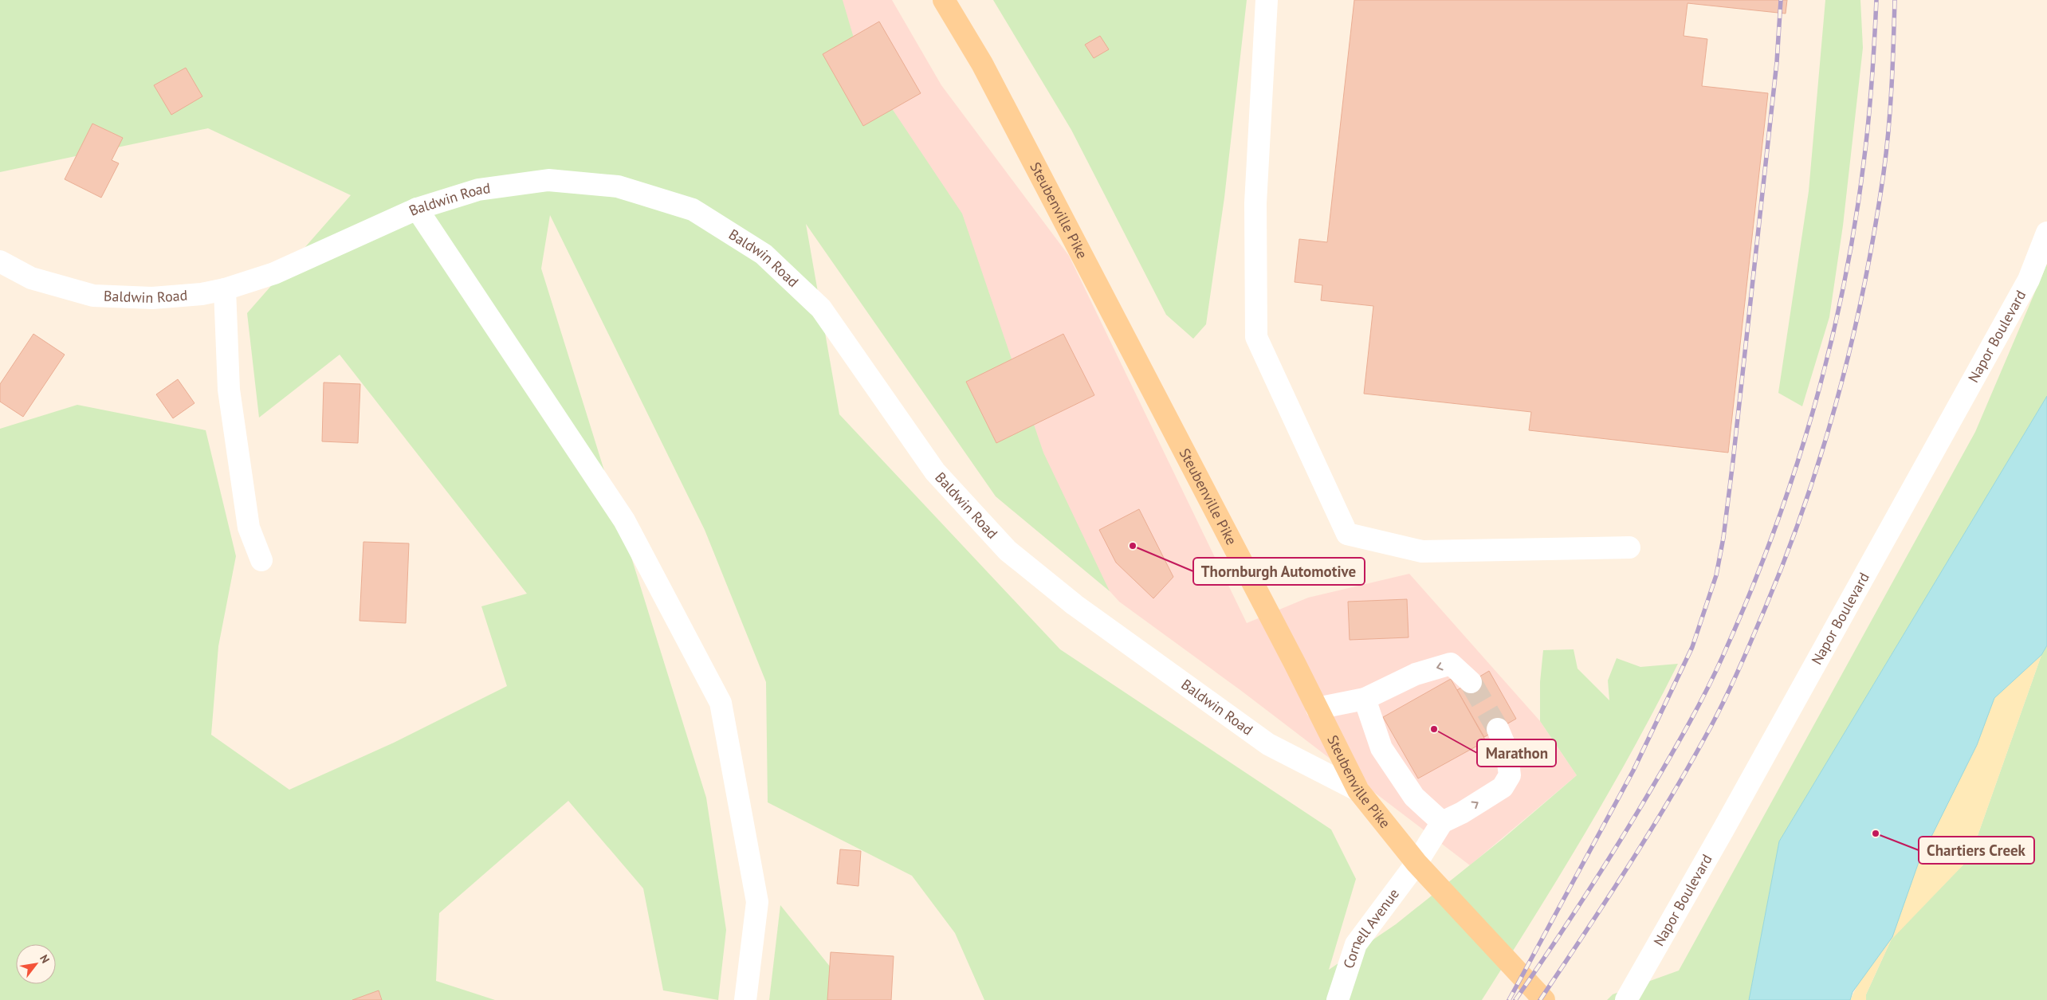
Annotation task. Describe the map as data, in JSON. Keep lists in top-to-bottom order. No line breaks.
{"streets":{"main road":["Steubenville Pike"],"street":["Baldwin Road","Napor Boulevard","Cornell Avenue"]},"crossings":[["Baldwin Road","Steubenville Pike"],["Steubenville Pike","Cornell Avenue"]],"places":["Thornburgh Automotive","Marathon","Chartiers Creek"],"north":"top right"}
